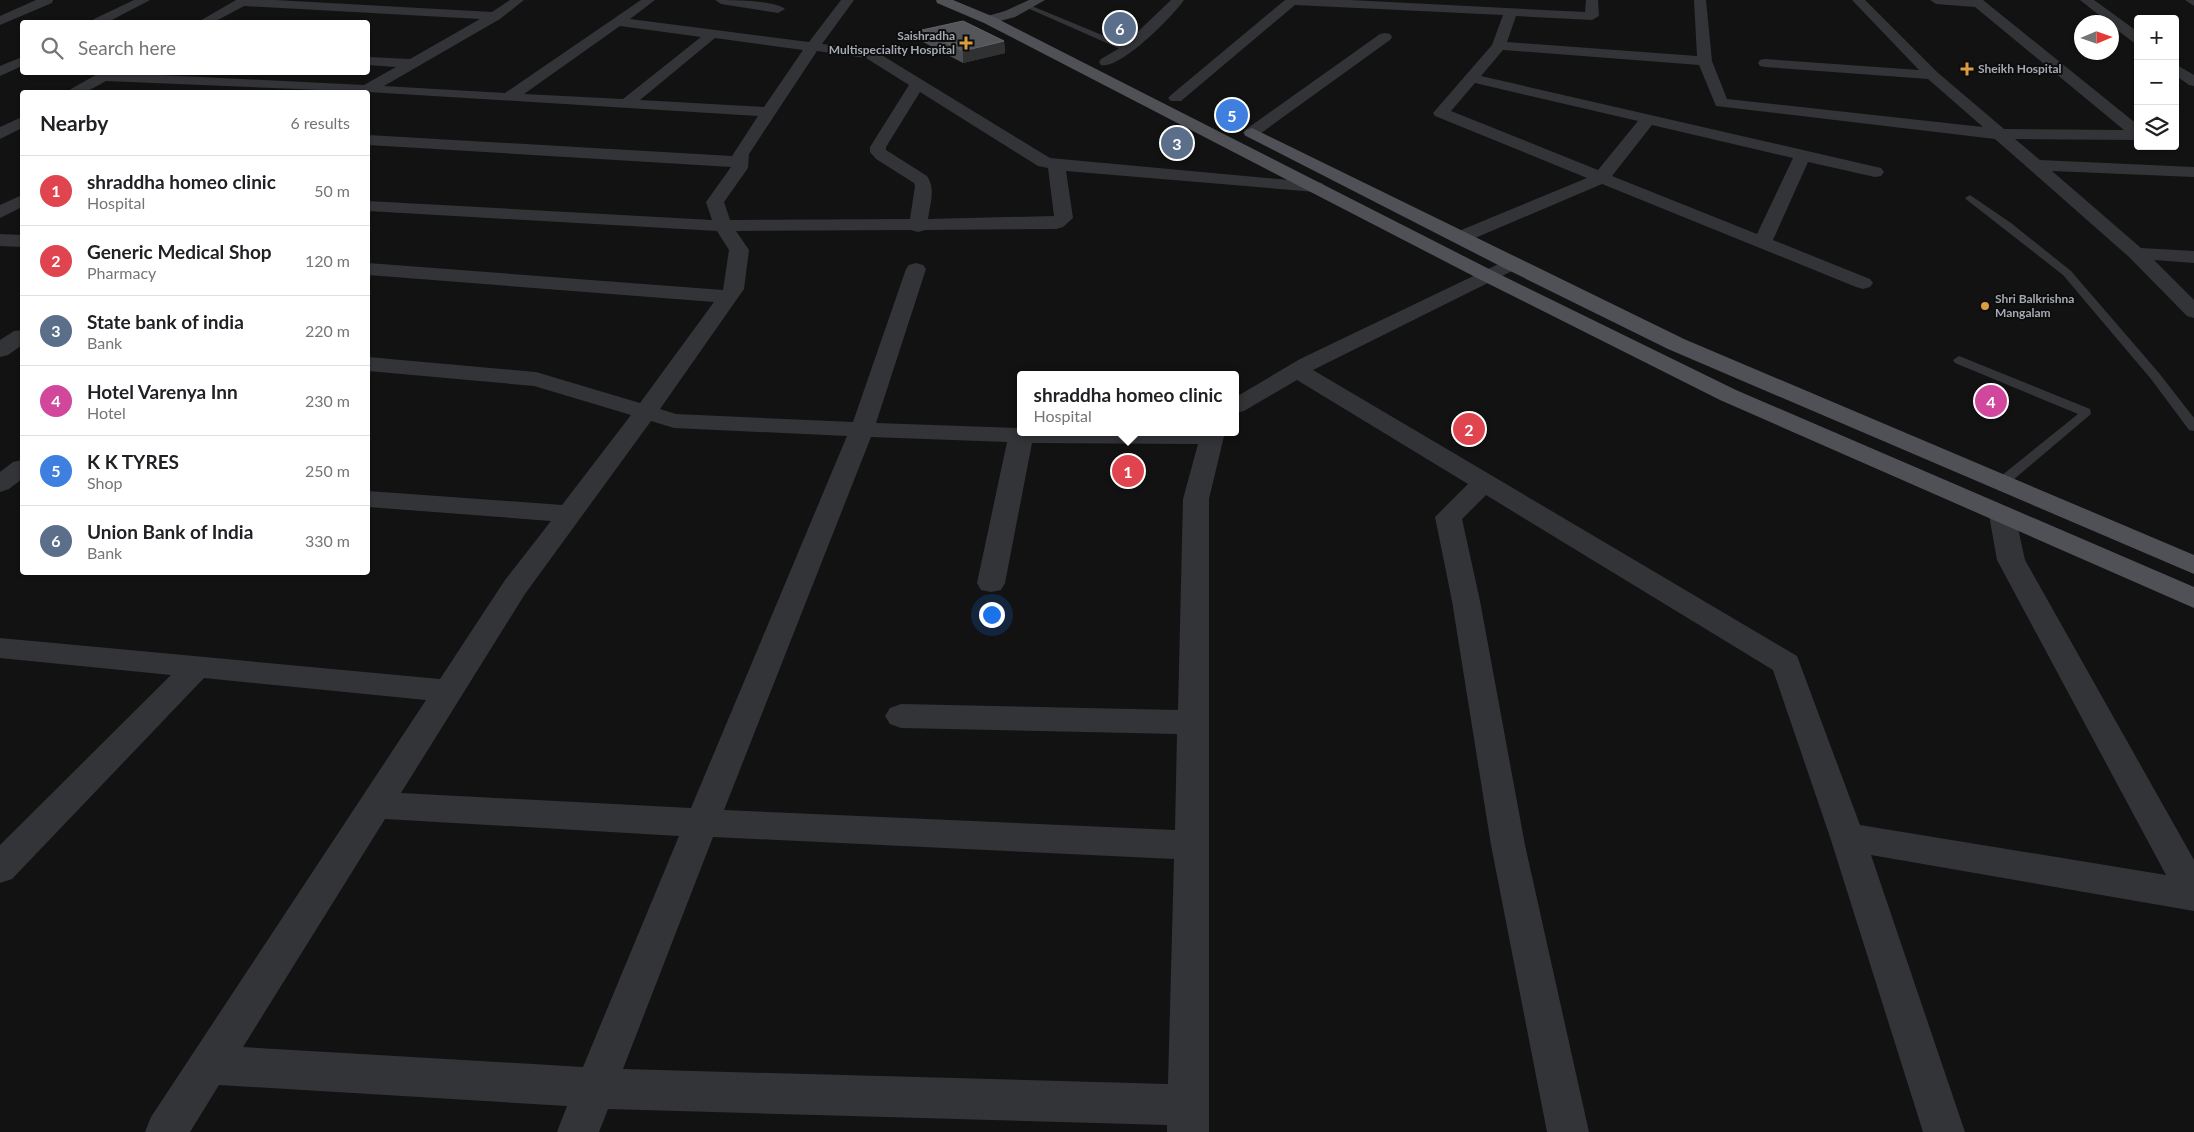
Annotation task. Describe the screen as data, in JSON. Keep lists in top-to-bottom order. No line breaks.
{"places":{"health":["Saishradha Multispeciality Hospital","Sheikh Hospital"],"other":["Shri Balkrishna Mangalam"]},"north":"right","page":{"pins":["6","5","3","4","2","1"],"map_buttons":["+","−"],"search":"Search here","heading":["Nearby","6 results"],"list":[{"mark":"1","name":"shraddha homeo clinic","note":"Hospital","value":"50 m"},{"mark":"2","name":"Generic Medical Shop","note":"Pharmacy","value":"120 m"},{"mark":"3","name":"State bank of india","note":"Bank","value":"220 m"},{"mark":"4","name":"Hotel Varenya Inn","note":"Hotel","value":"230 m"},{"mark":"5","name":"K K TYRES","note":"Shop","value":"250 m"},{"mark":"6","name":"Union Bank of India","note":"Bank","value":"330 m"}],"popup":["shraddha homeo clinic","Hospital"]}}
